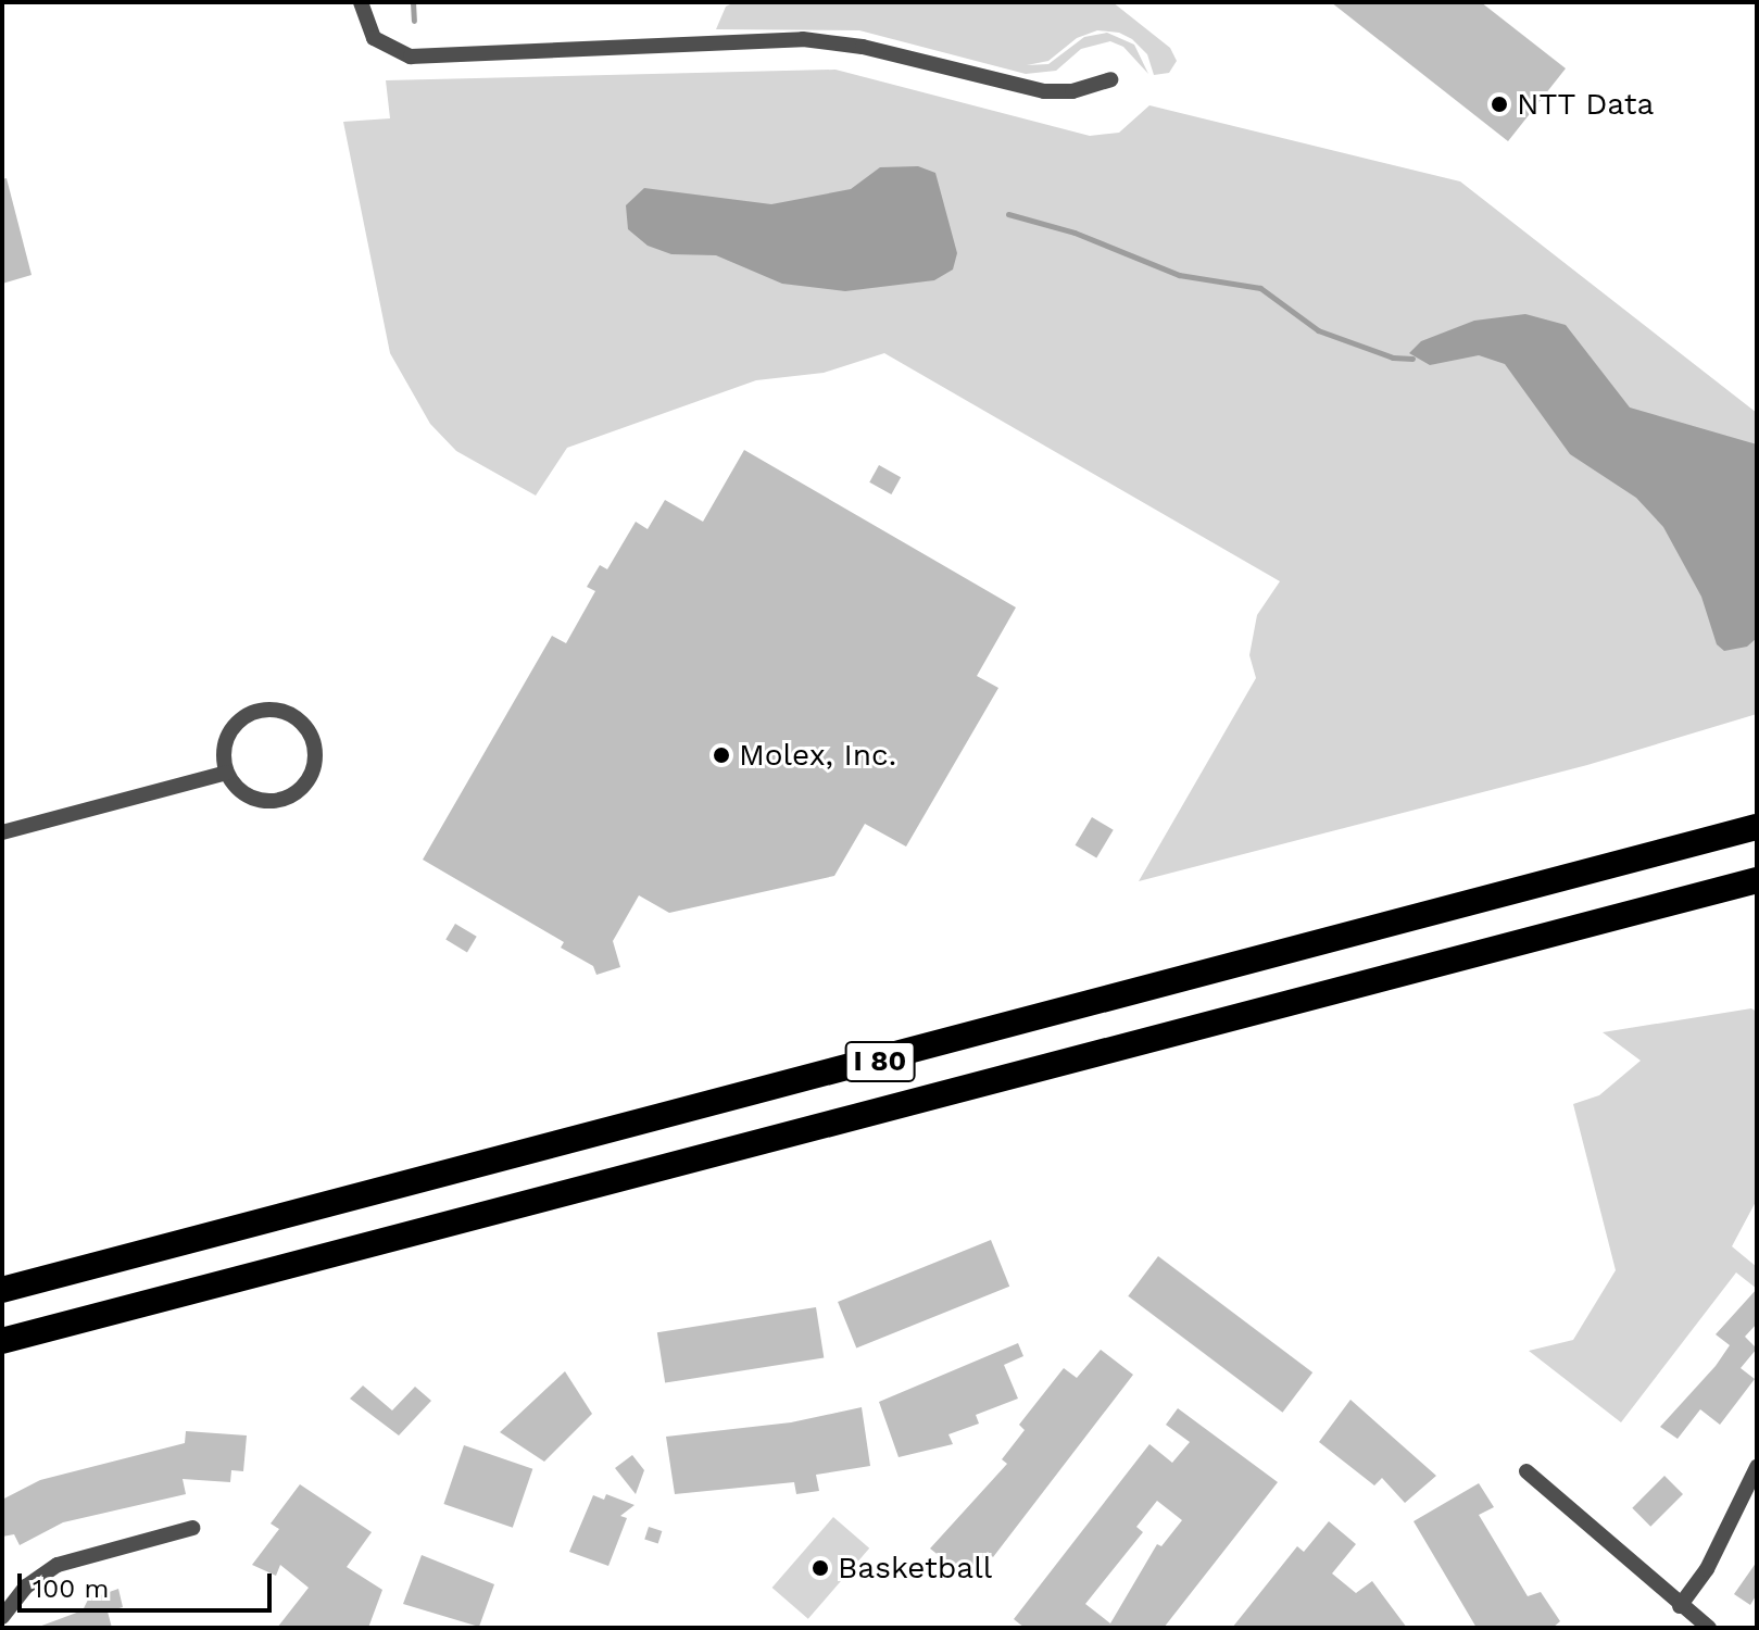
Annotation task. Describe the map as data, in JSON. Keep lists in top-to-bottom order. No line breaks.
{"streets":{"highway":["I 80"]},"places":["NTT Data","Molex, Inc.","Basketball"],"scale_bar":"100 m"}
